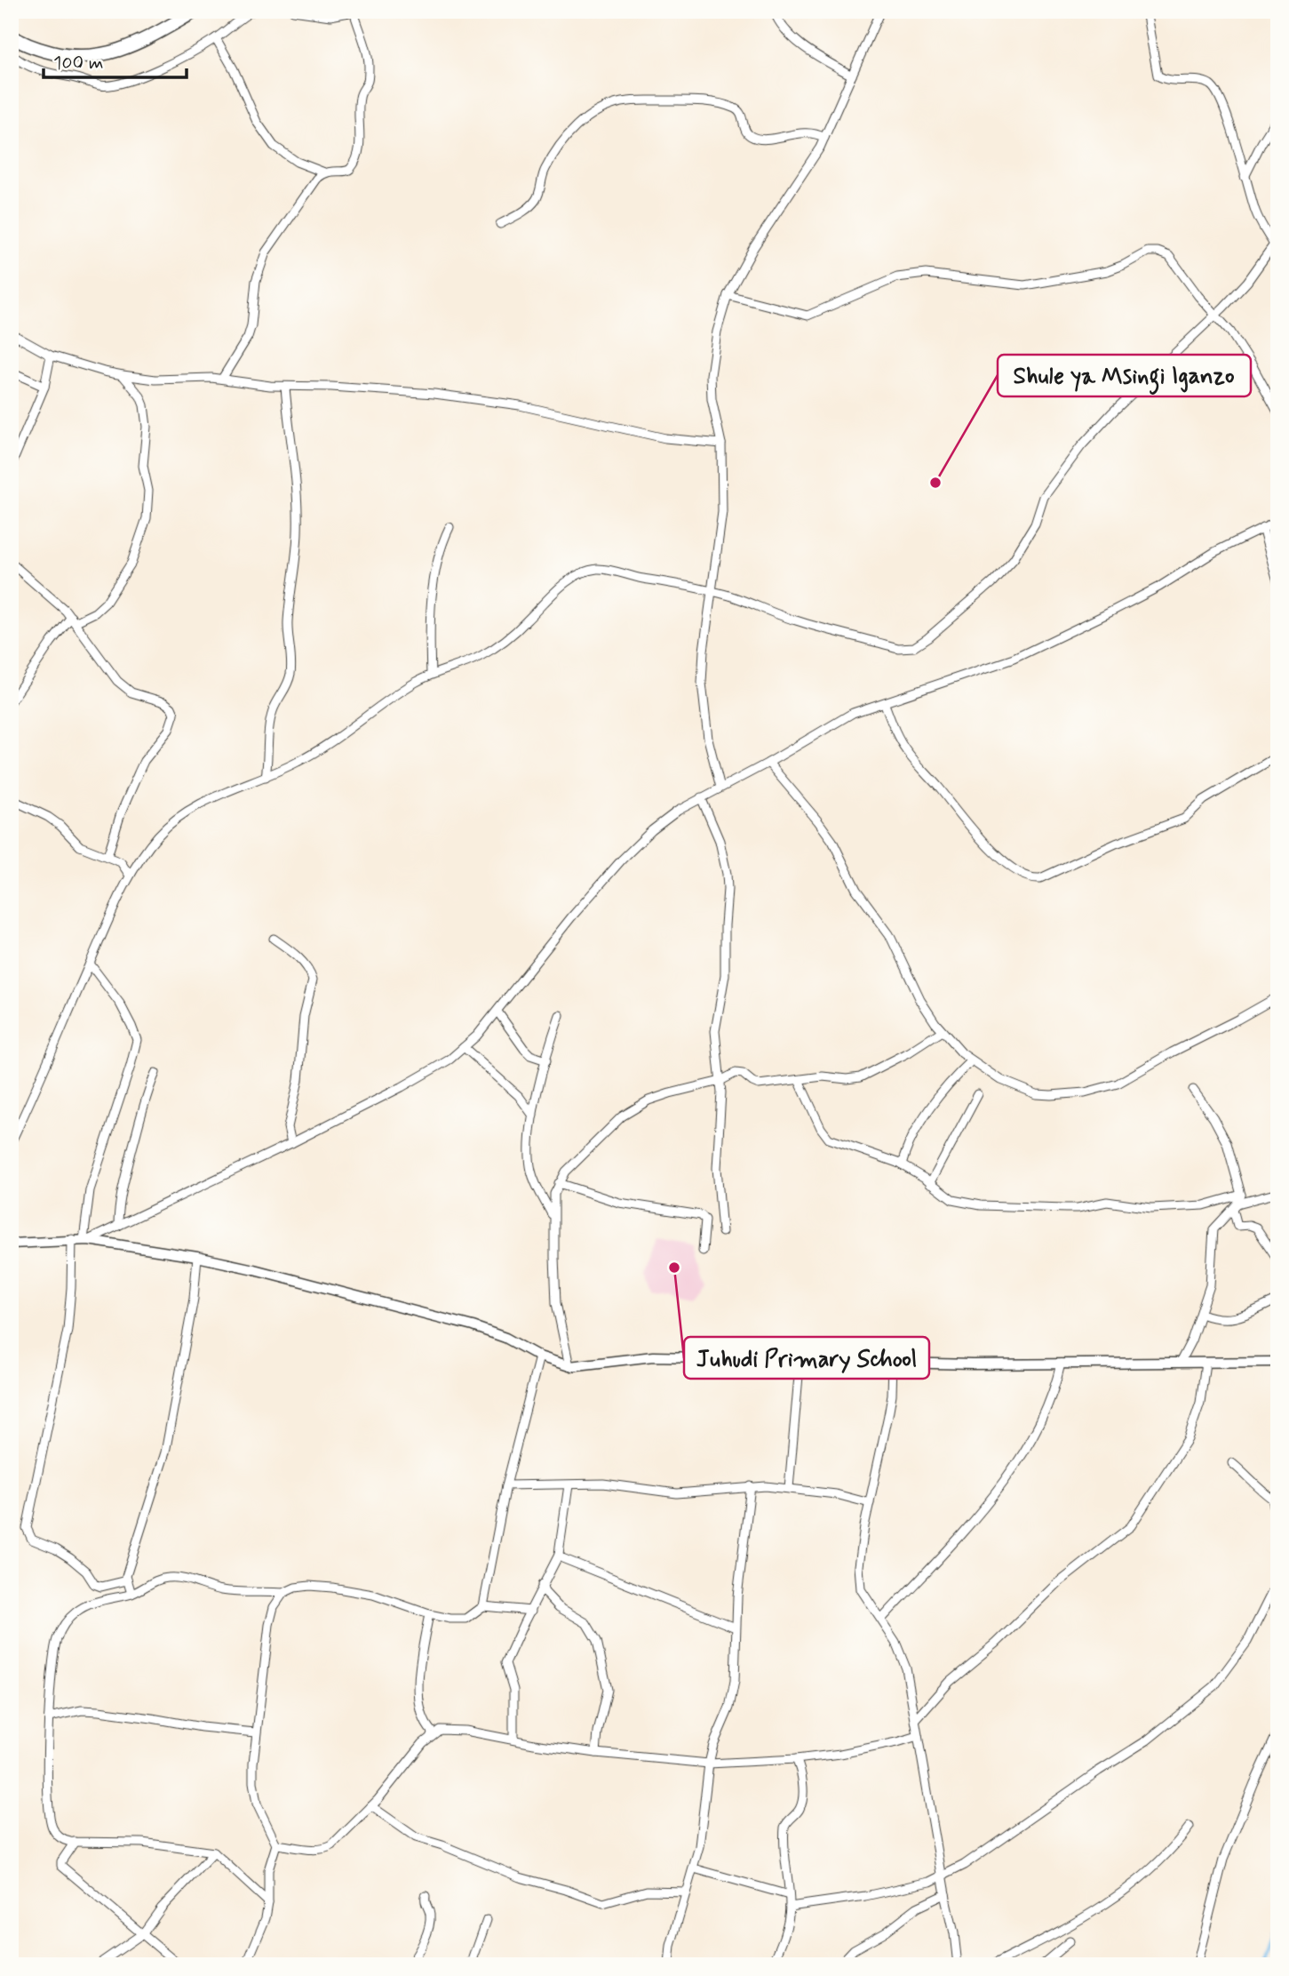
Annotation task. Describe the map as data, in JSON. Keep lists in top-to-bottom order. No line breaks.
{"places":["Shule ya Msingi Iganzo","Juhudi Primary School"],"scale_bar":"100 m"}
